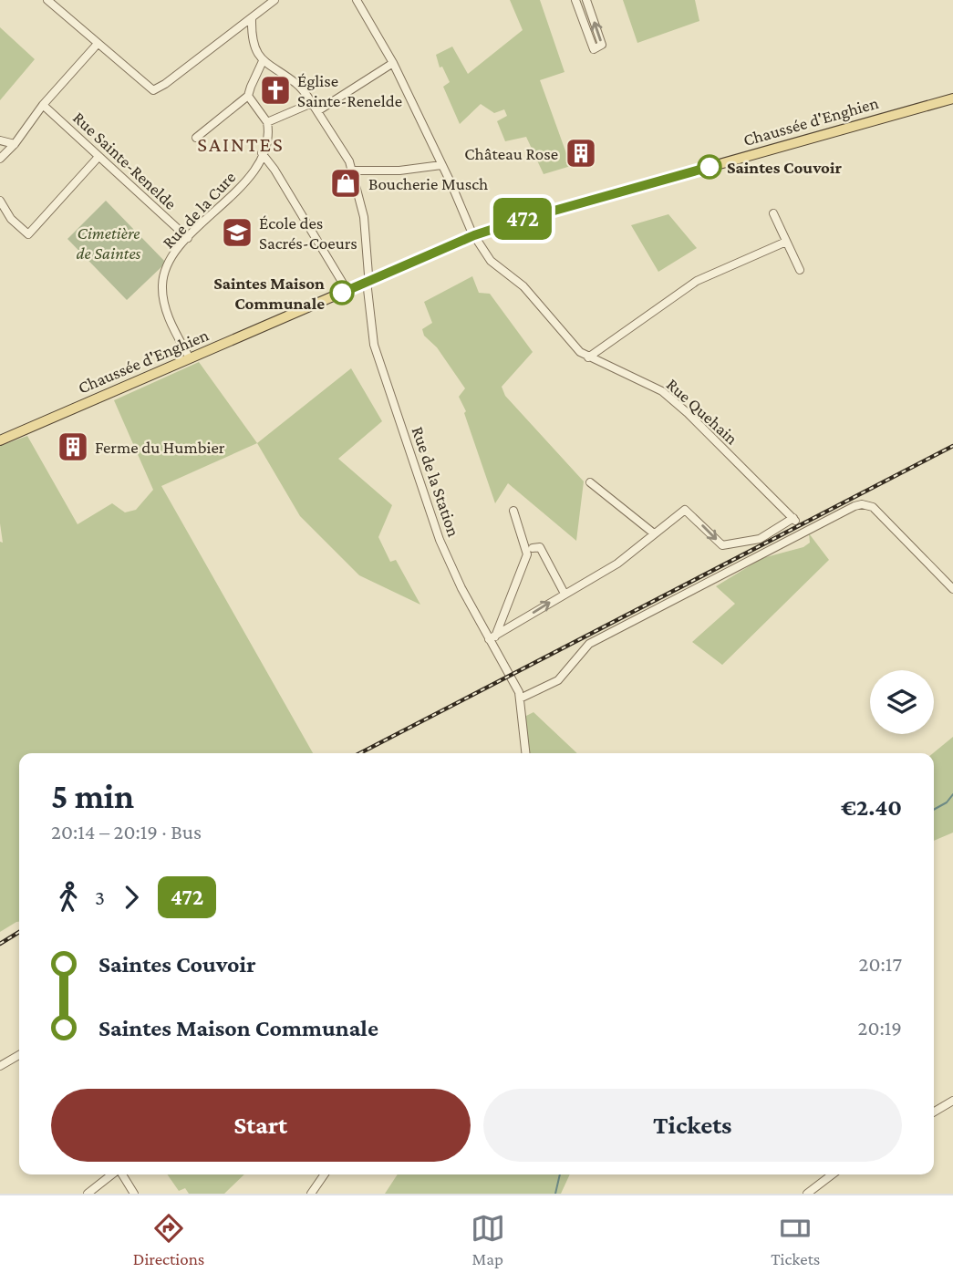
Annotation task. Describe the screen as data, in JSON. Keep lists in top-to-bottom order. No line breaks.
{"streets":{"main road":["Chaussée d'Enghien"],"street":["Rue Sainte-Renelde","Rue de la Cure","Rue Quehain","Rue de la Station"]},"crossings":[["Chaussée d'Enghien","Rue de la Cure"],["Chaussée d'Enghien","Rue Quehain"],["Chaussée d'Enghien","Rue de la Station"],["Rue Sainte-Renelde","Rue de la Cure"]],"districts":["SAINTES"],"parks":["Cimetière de Saintes"],"places":{"church":["Église Sainte-Renelde"],"building":["Château Rose","Ferme du Humbier"],"other":["Saintes Couvoir","Saintes Maison Communale"],"shop":["Boucherie Musch"],"school or university":["École des Sacrés-Coeurs"]},"lines":["bus line 472"],"page":{"on_map":"472","heading":["5 min","20:14 – 20:19 · Bus","€2.40"],"legs":["3","472"],"list":[{"name":"Saintes Couvoir","value":"20:17"},{"name":"Saintes Maison Communale","value":"20:19"}],"buttons":["Start","Tickets"],"tabs":["Directions","Map","Tickets"]}}
